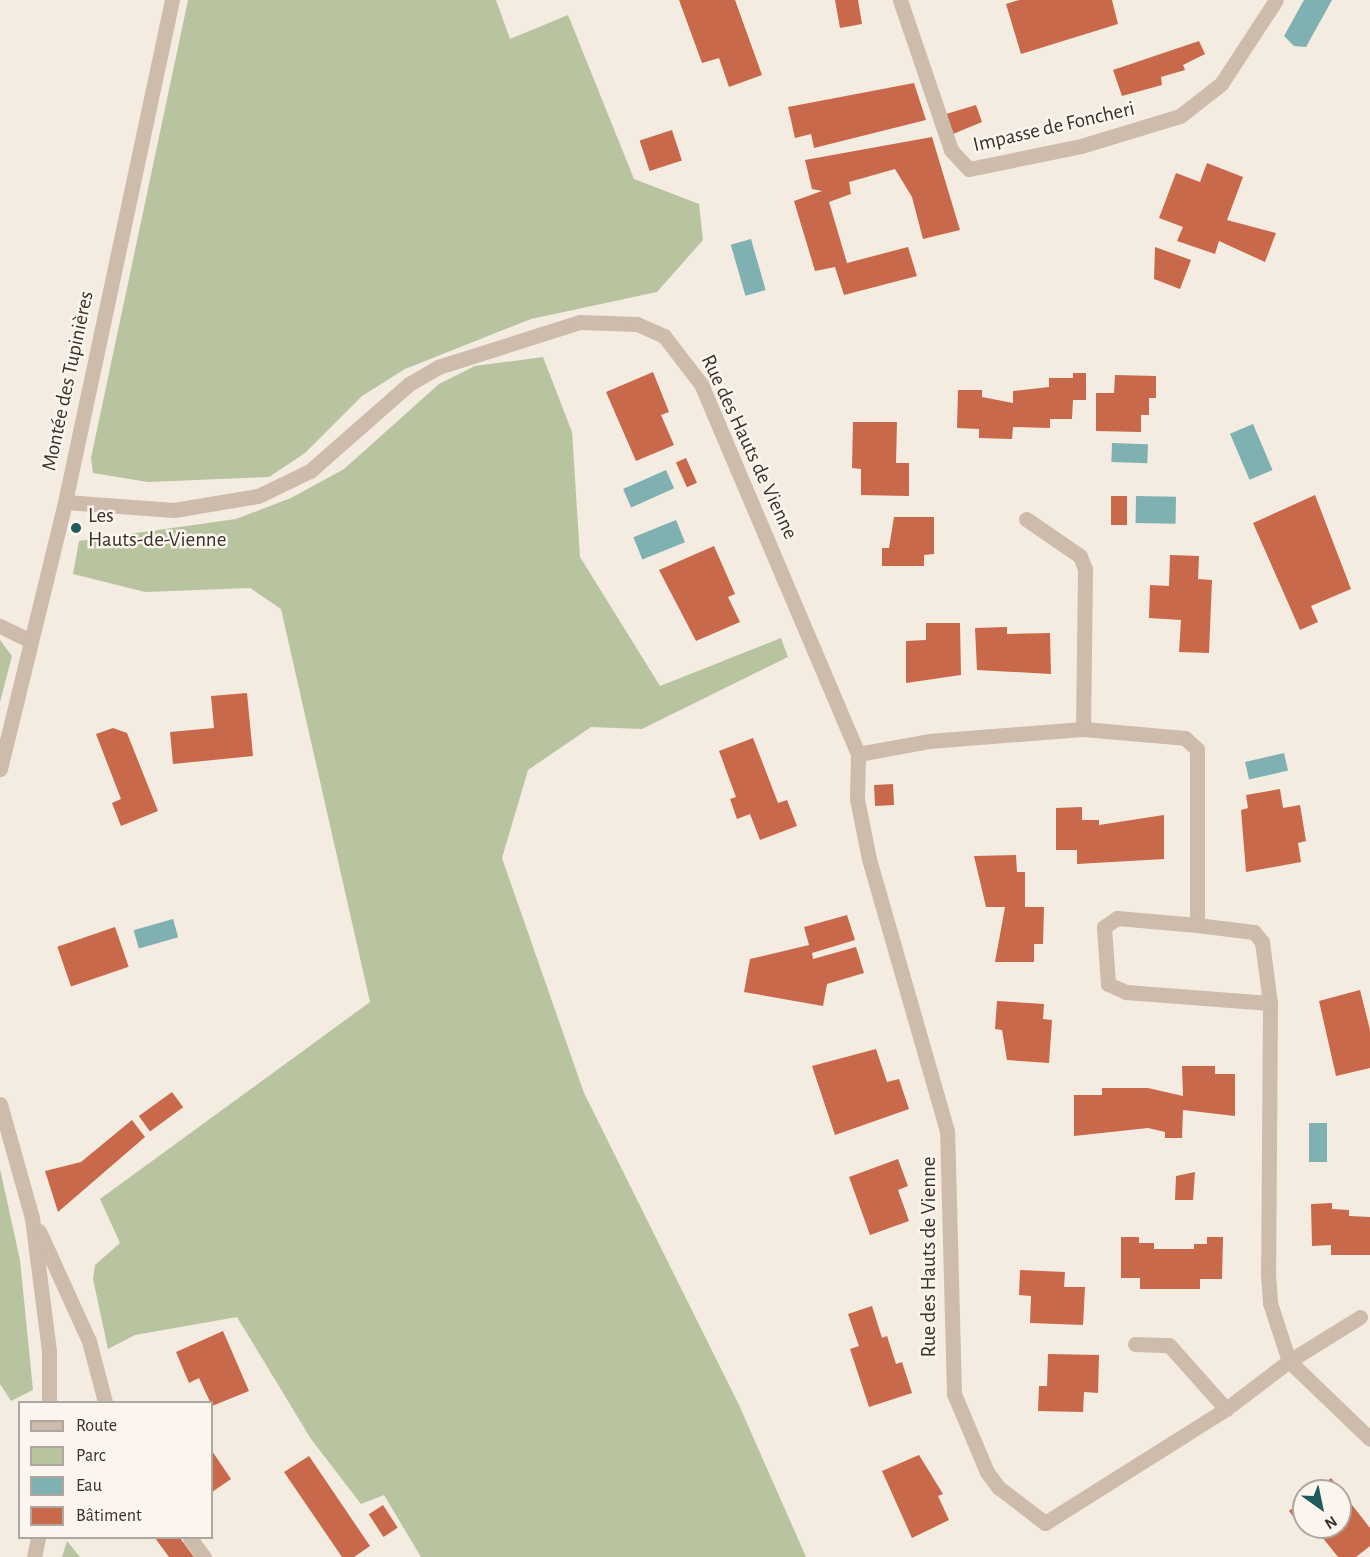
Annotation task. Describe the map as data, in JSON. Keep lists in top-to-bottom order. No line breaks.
{"streets":{"street":["Impasse de Foncheri","Montée des Tupinières","Rue des Hauts de Vienne"]},"crossings":[["Montée des Tupinières","Rue des Hauts de Vienne"]],"places":["Les Hauts-de-Vienne"],"legend":["Route","Parc","Eau","Bâtiment"],"north":"bottom right"}
